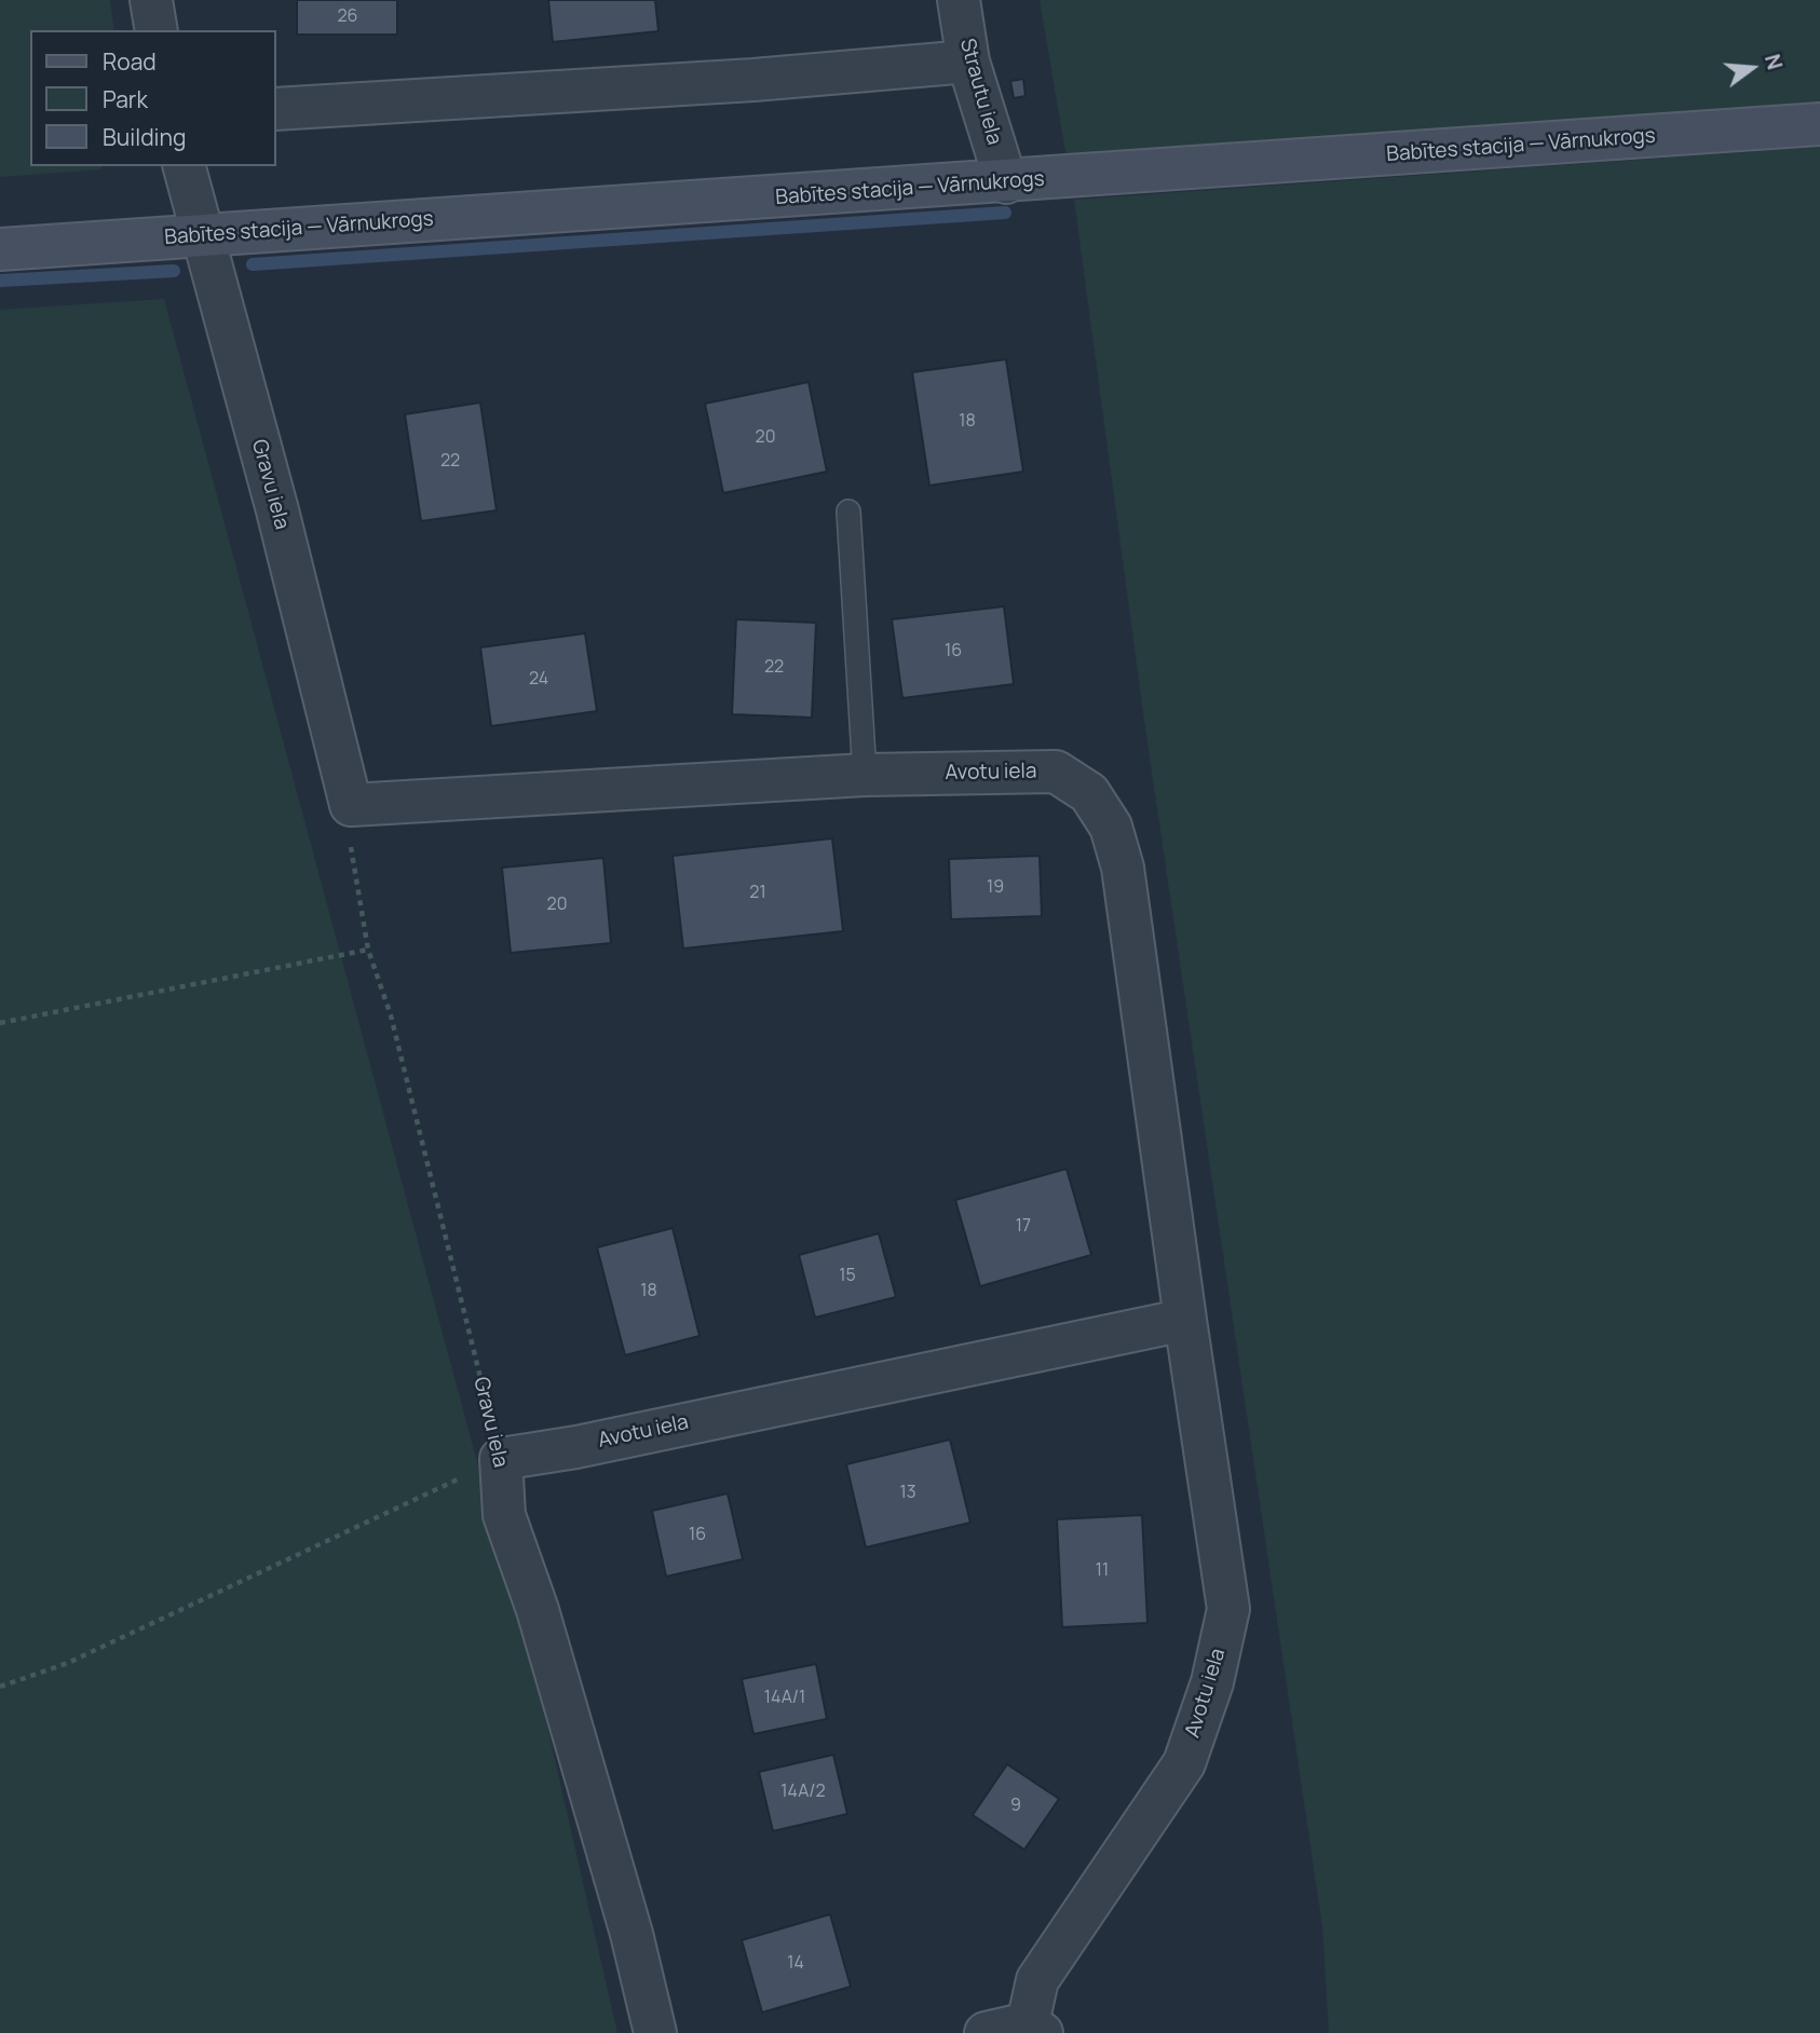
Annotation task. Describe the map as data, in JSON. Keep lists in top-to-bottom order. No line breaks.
{"streets":{"main road":["Babītes stacija — Vārnukrogs"],"street":["Strautu iela","Gravu iela","Avotu iela"]},"crossings":[["Strautu iela","Babītes stacija — Vārnukrogs"],["Babītes stacija — Vārnukrogs","Gravu iela"],["Gravu iela","Avotu iela"]],"house_numbers":["26","18","20","22","16","22","24","19","21","20","17","15","18","13","16","11","14A/1","14A/2","9","14"],"legend":["Road","Park","Building"],"north":"right"}
